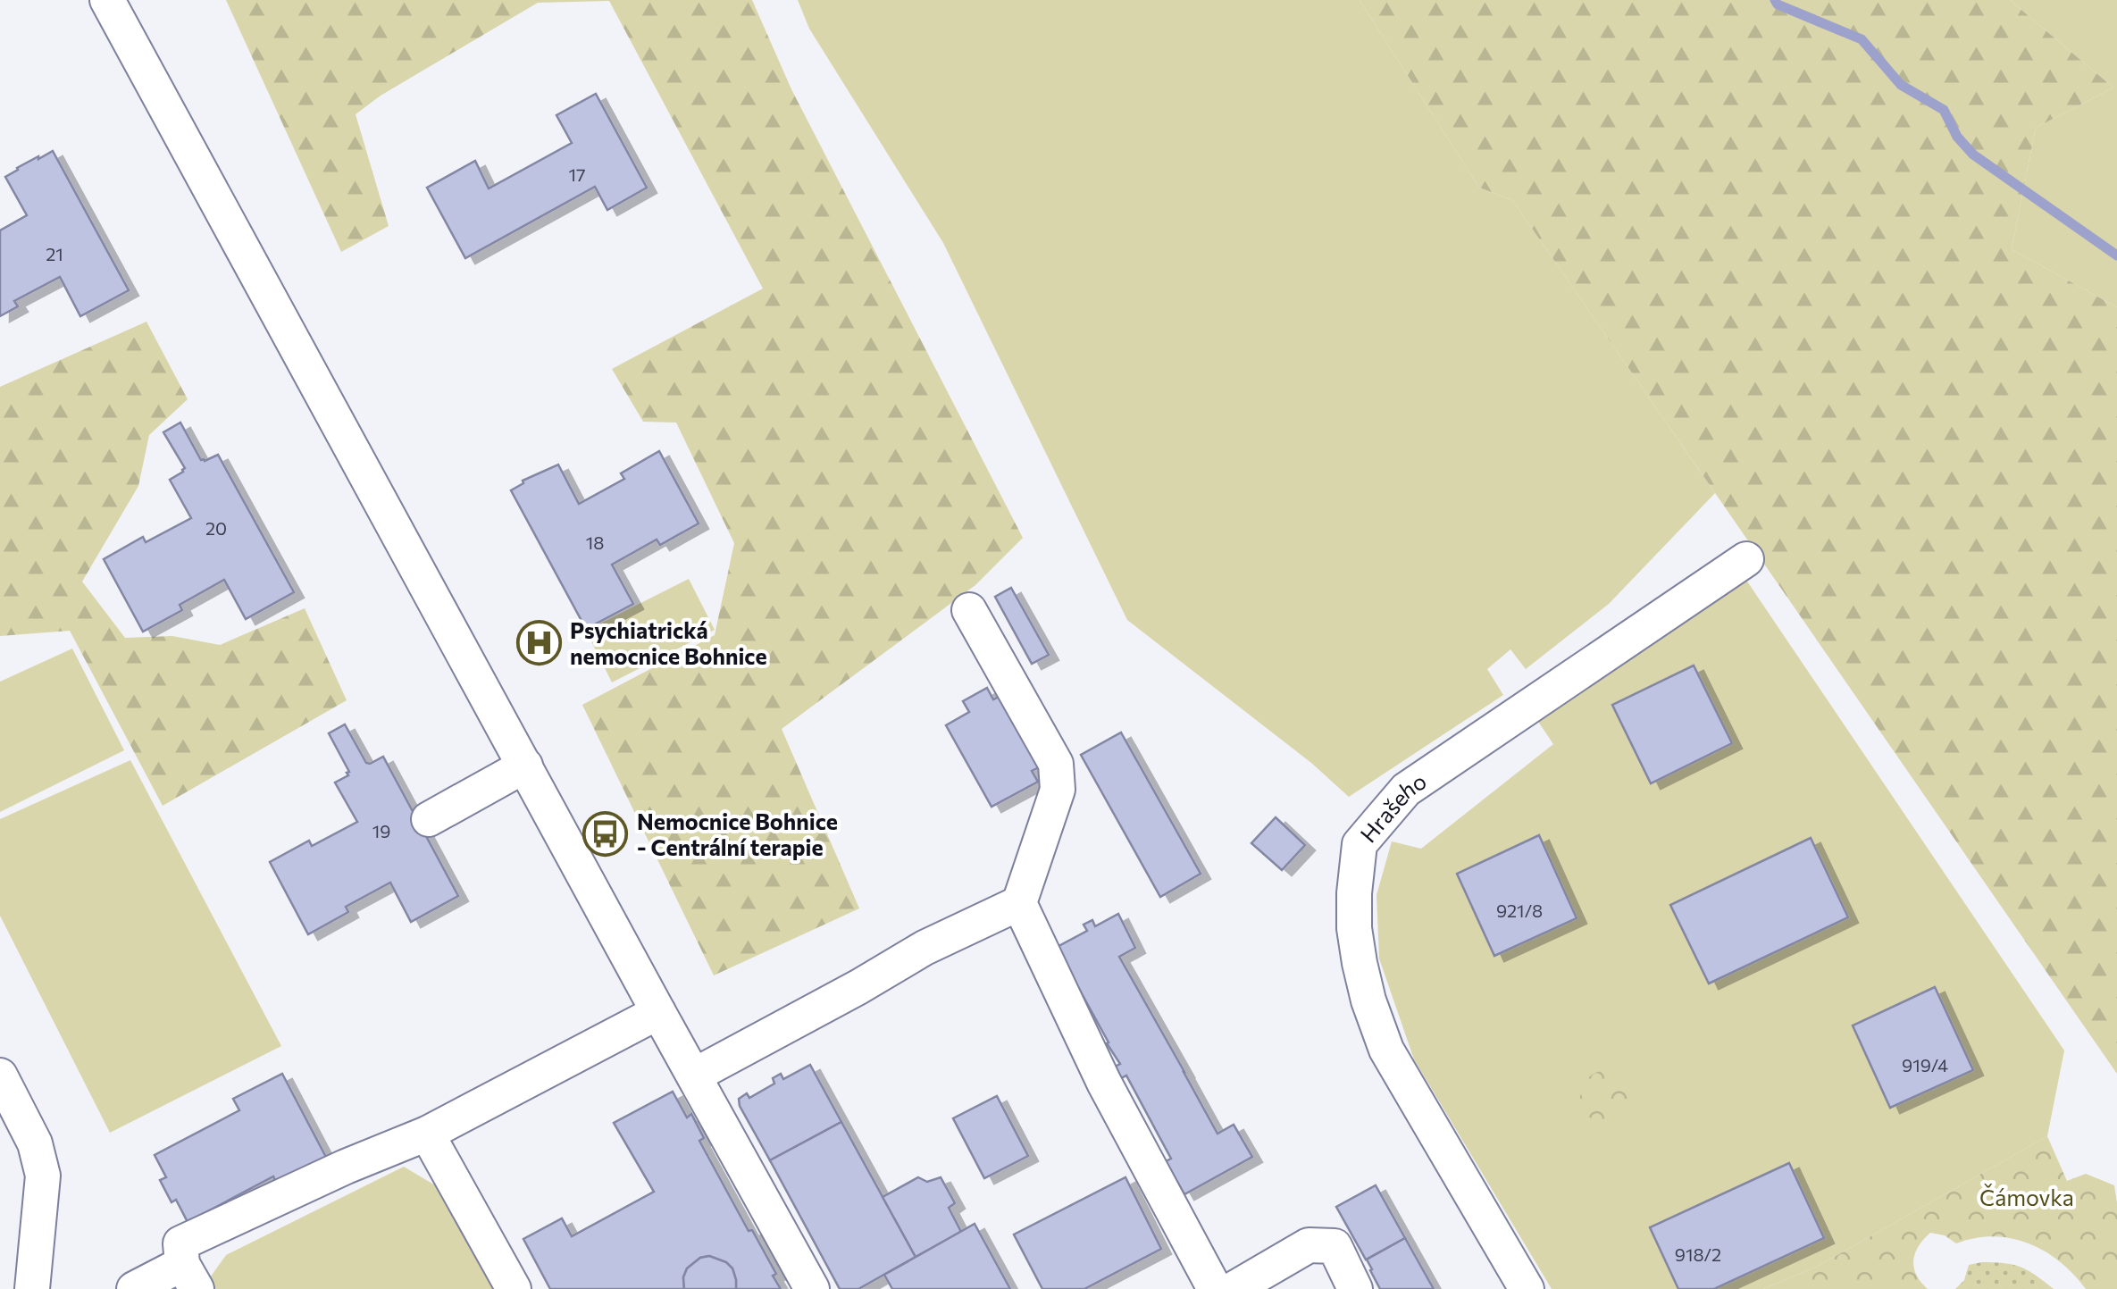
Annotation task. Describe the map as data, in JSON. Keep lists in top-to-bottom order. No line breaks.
{"streets":{"street":["Hrašeho"]},"parks":["Čámovka"],"places":{"hospital":["Psychiatrická nemocnice Bohnice"],"bus stop":["Nemocnice Bohnice - Centrální terapie"]},"house_numbers":["17","21","20","18","19","921/8","919/4","918/2"]}
